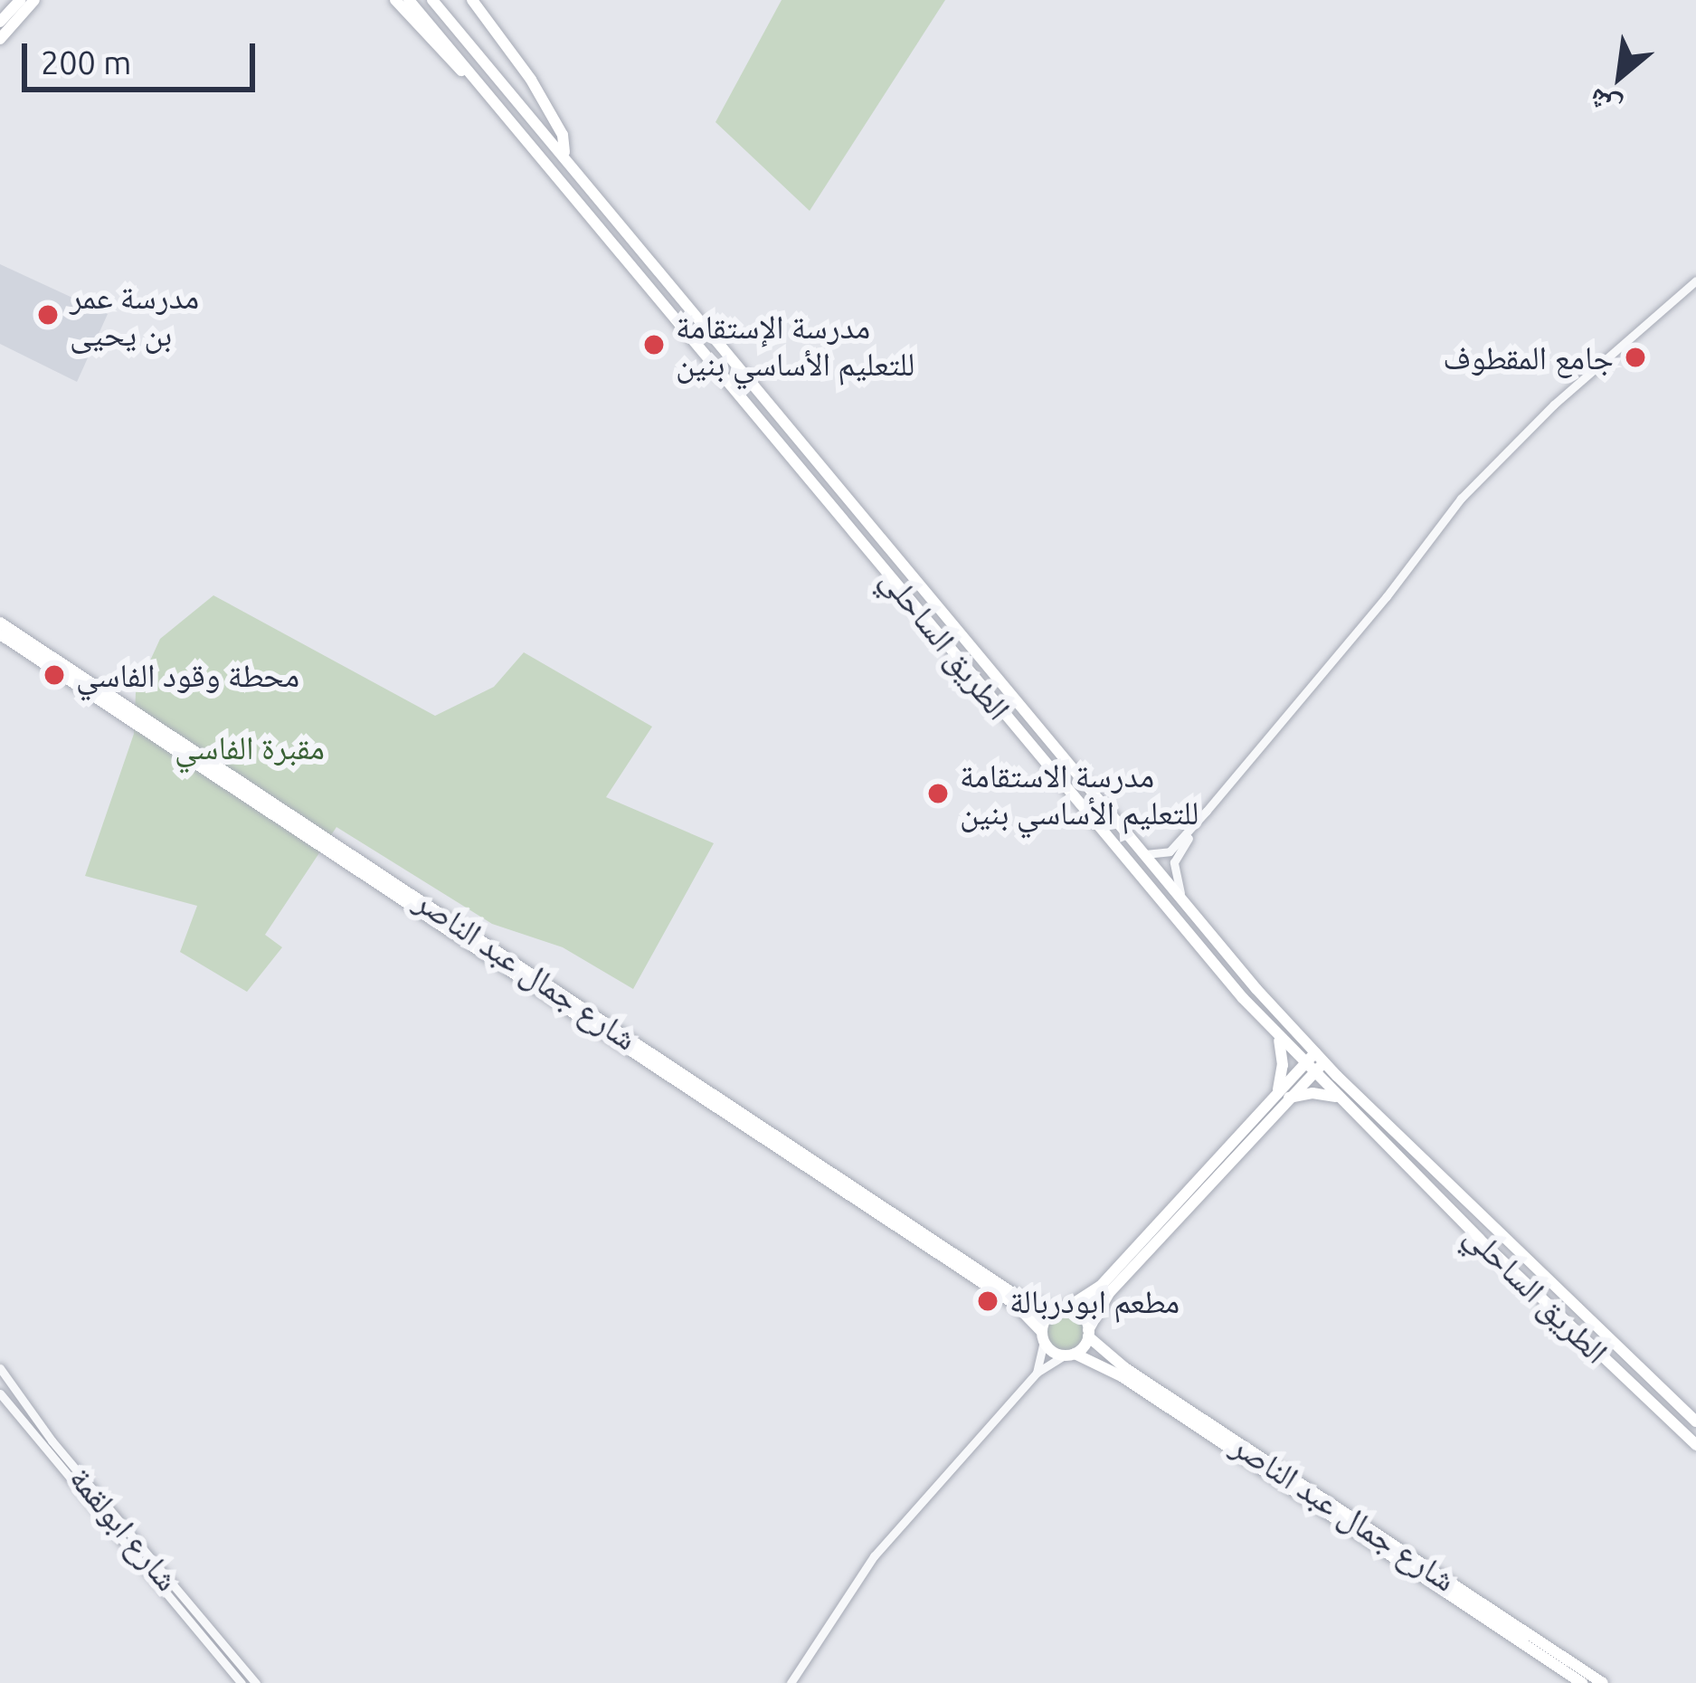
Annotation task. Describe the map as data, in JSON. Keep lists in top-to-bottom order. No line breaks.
{"streets":{"main road":["الطريق الساحلي","شارع جمال عبد الناصر"],"street":["شارع ابولقمة"]},"parks":["مقبرة الفاسي"],"places":["مدرسة عمر بن يحيى","مدرسة اﻹستقامة للتعليم اﻷساسي بنين","جامع المقطوف","محطة وقود الفاسي","مدرسة الاستقامة للتعليم الأساسي بنين","مطعم ابودربالة"],"scale_bar":"200 m","north":"bottom left"}
